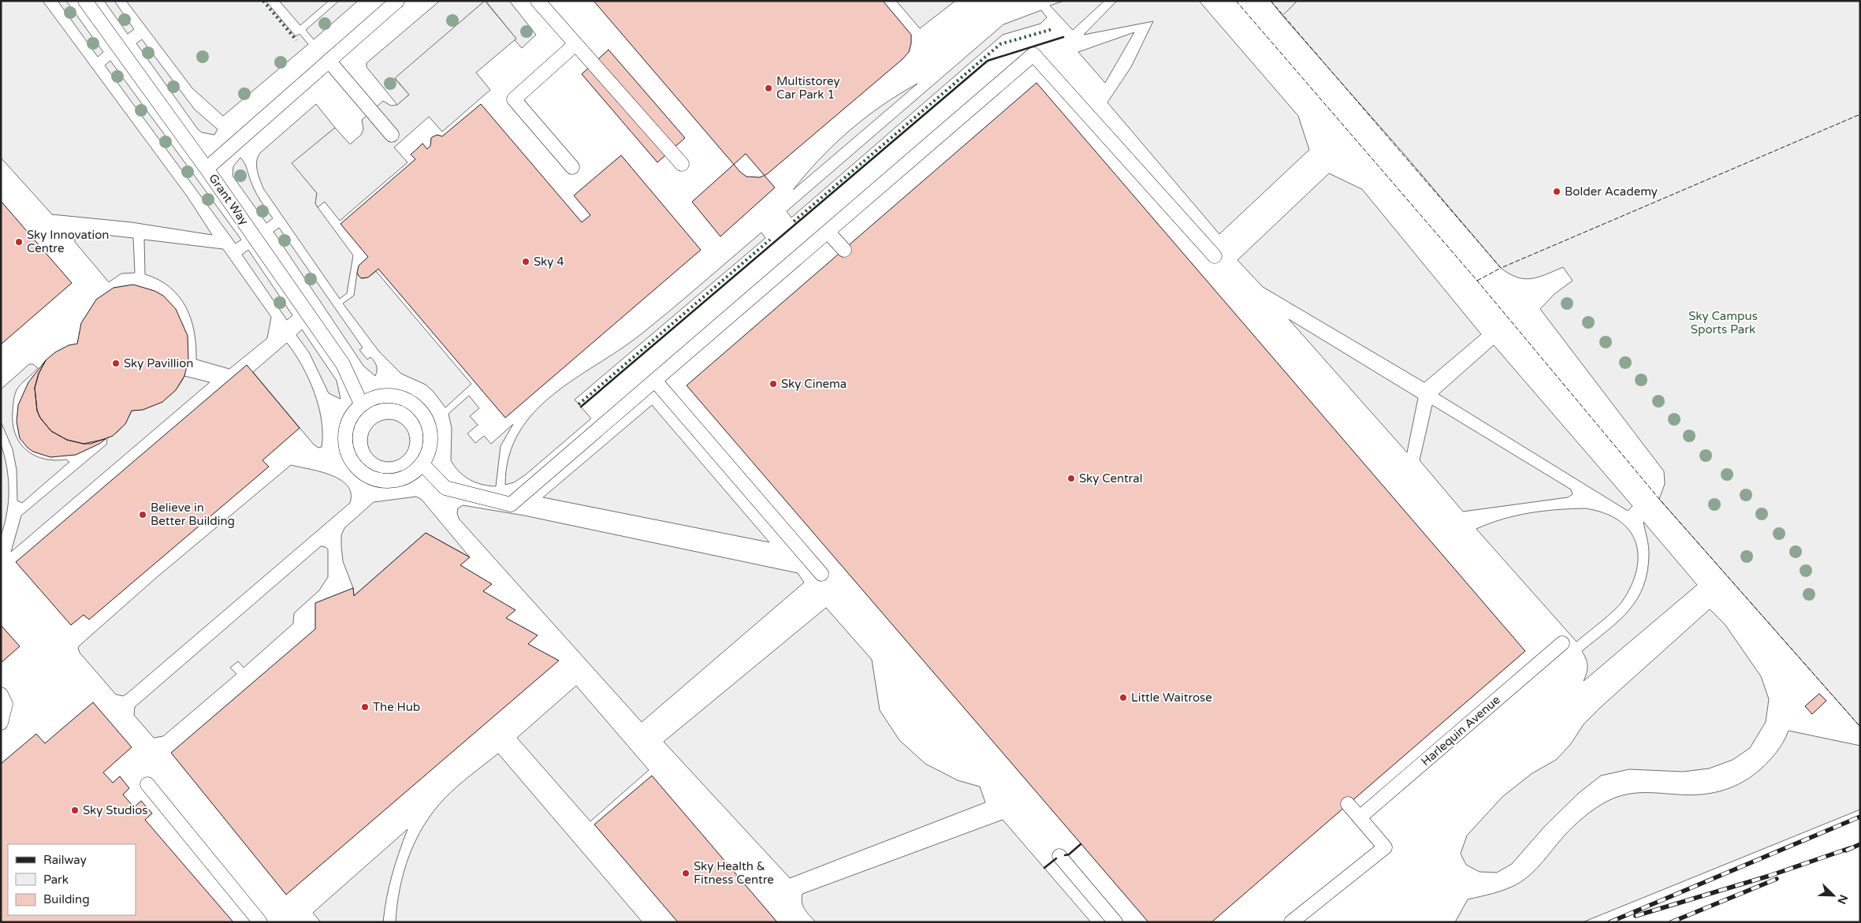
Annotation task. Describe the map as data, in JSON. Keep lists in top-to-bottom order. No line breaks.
{"streets":{"lane":["Grant Way","Harlequin Avenue"]},"parks":["Sky Campus Sports Park"],"places":["Multistorey Car Park 1","Bolder Academy","Sky Innovation Centre","Sky 4","Sky Pavillion","Sky Cinema","Sky Central","Believe in Better Building","Little Waitrose","The Hub","Sky Studios","Sky Health & Fitness Centre"],"legend":["Railway","Park","Building"],"north":"bottom right"}
